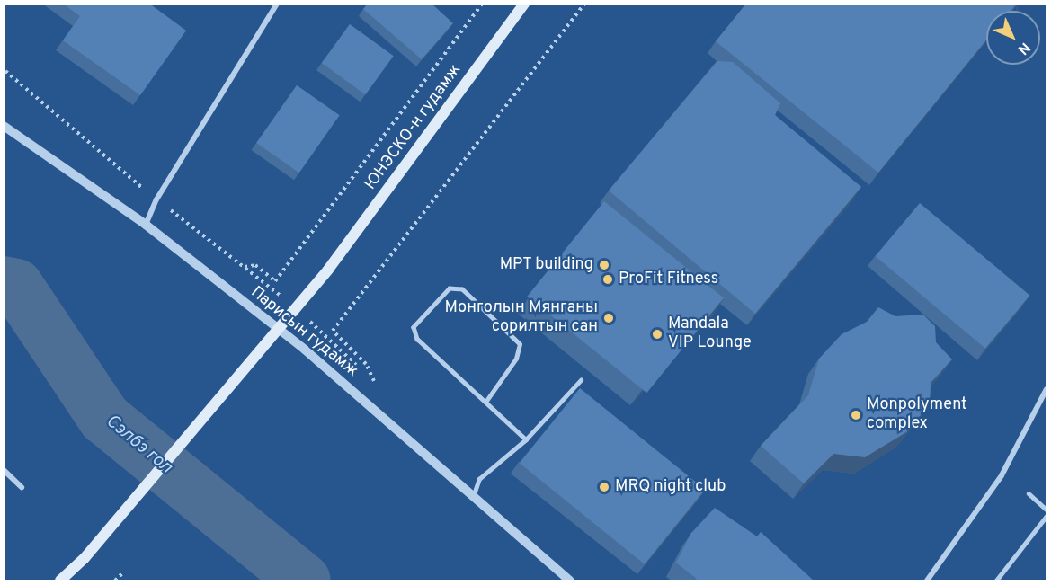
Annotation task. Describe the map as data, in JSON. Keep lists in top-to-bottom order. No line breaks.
{"streets":{"main road":["ЮНЭСКО-н гудамж"],"street":["Парисын гудамж"]},"water":["Сэлбэ гол"],"places":["MPT building","ProFit Fitness","Монголын Мянганы сорилтын сан","Mandala VIP Lounge","Monpolyment complex","MRQ night club"],"north":"bottom right"}
